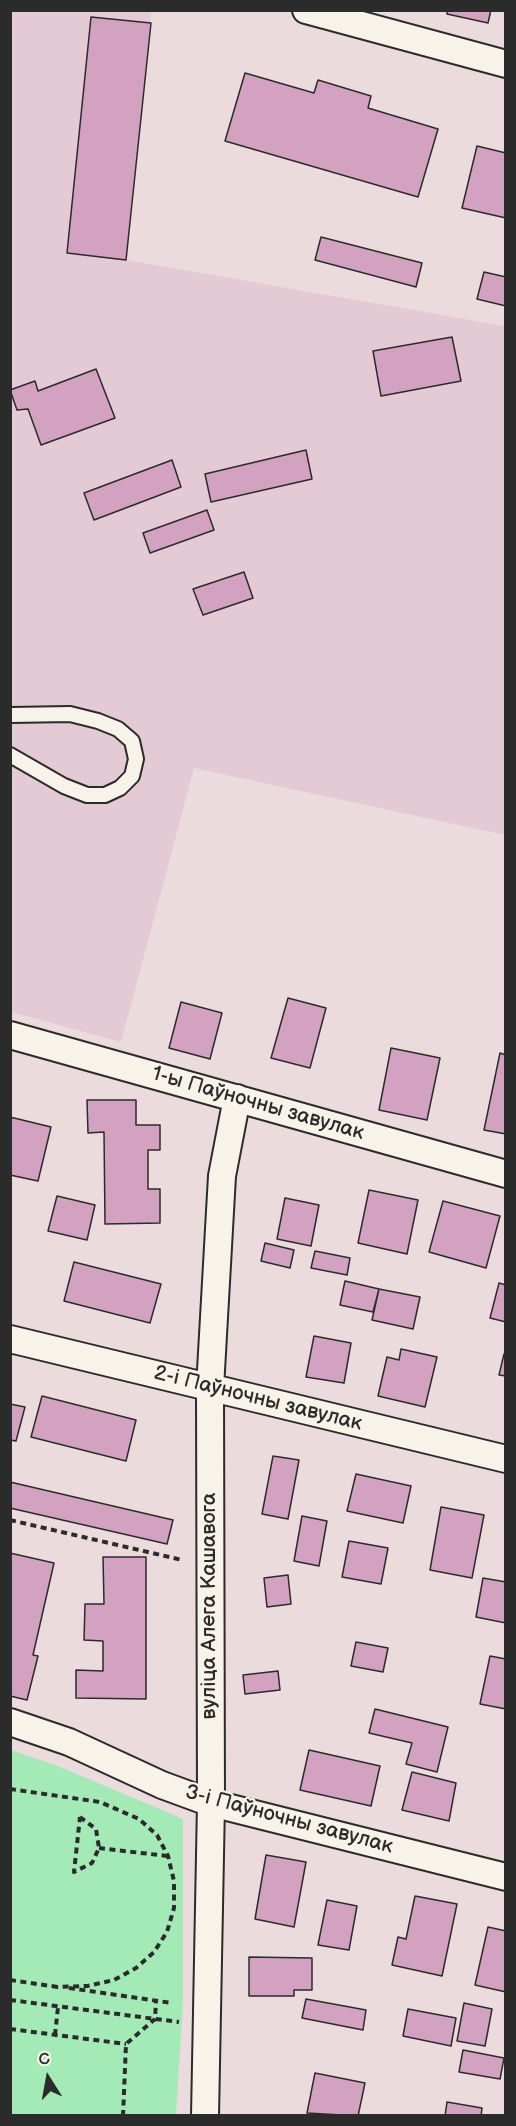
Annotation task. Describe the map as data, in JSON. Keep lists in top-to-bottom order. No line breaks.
{"streets":{"street":["1-ы Паўночны завулак","2-і Паўночны завулак","вуліца Алега Кашавога","3-і Паўночны завулак"]},"crossings":[["1-ы Паўночны завулак","вуліца Алега Кашавога"],["2-і Паўночны завулак","вуліца Алега Кашавога"],["вуліца Алега Кашавога","3-і Паўночны завулак"]],"north":"top"}
